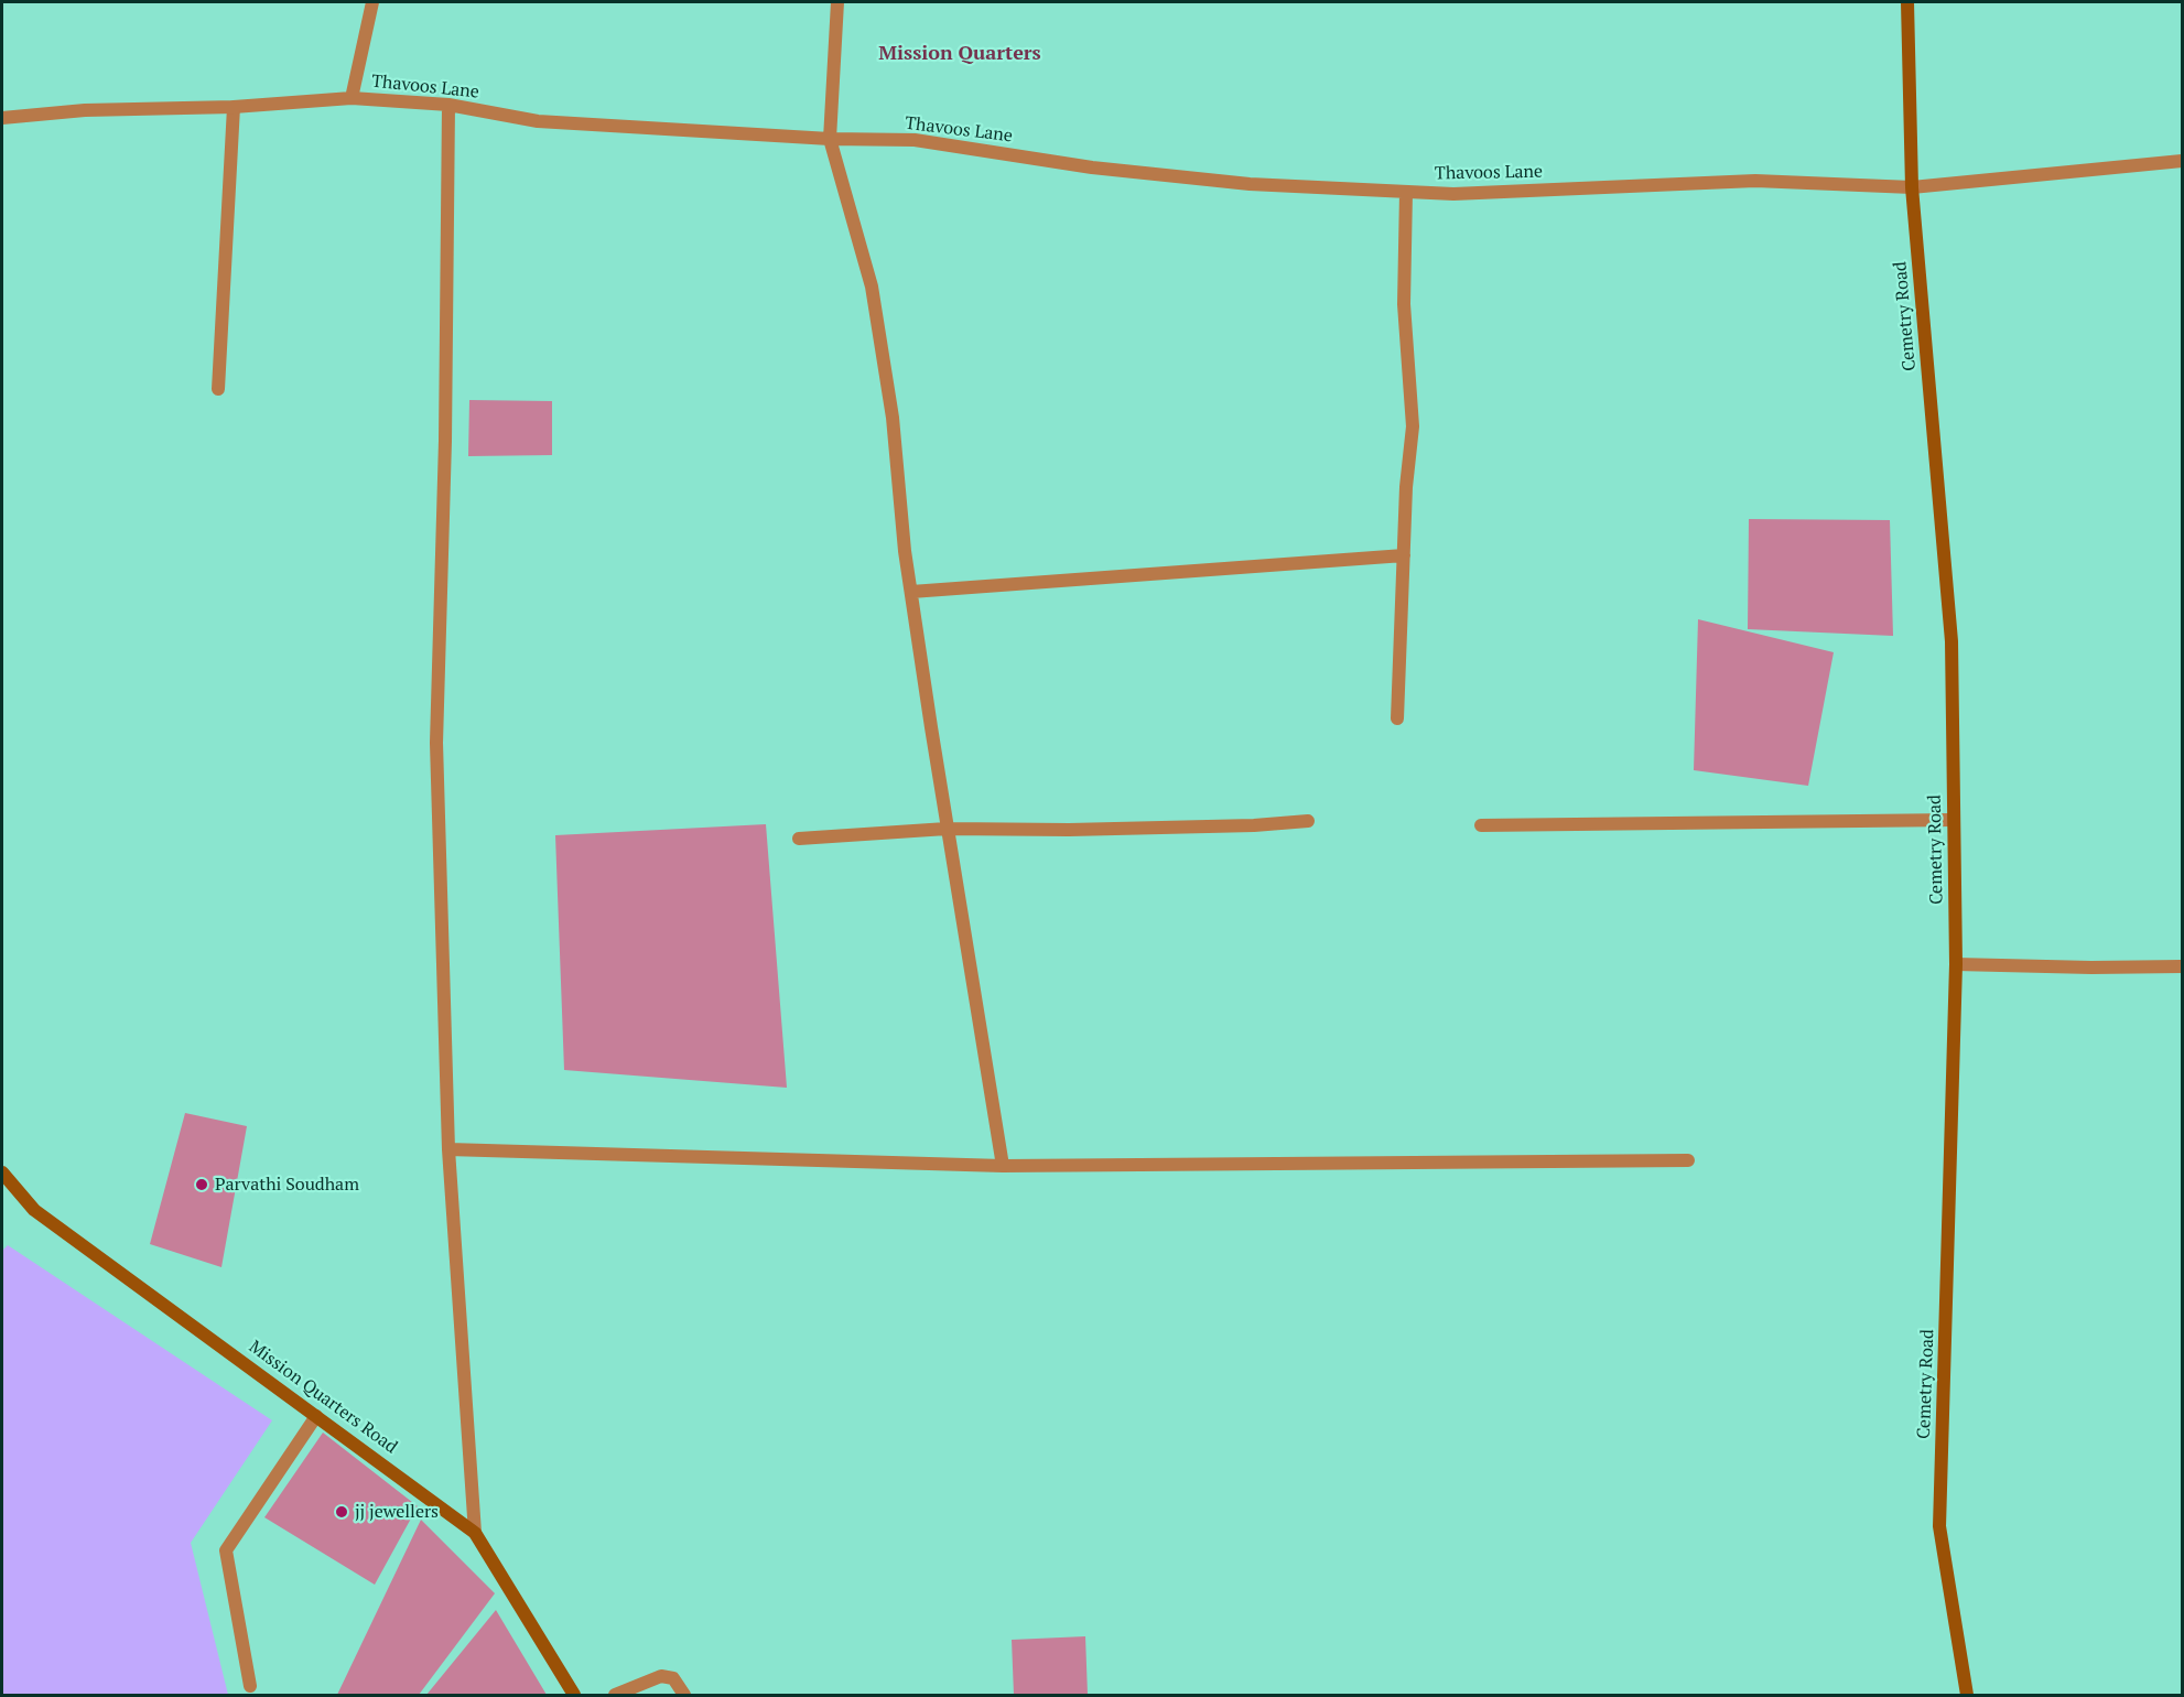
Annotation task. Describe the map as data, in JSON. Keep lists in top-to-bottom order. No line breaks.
{"streets":{"street":["Thavoos Lane","Cemetry Road","Mission Quarters Road"]},"crossings":[["Thavoos Lane","Cemetry Road"]],"districts":["Mission Quarters"],"places":["Parvathi Soudham","jj jewellers"]}
